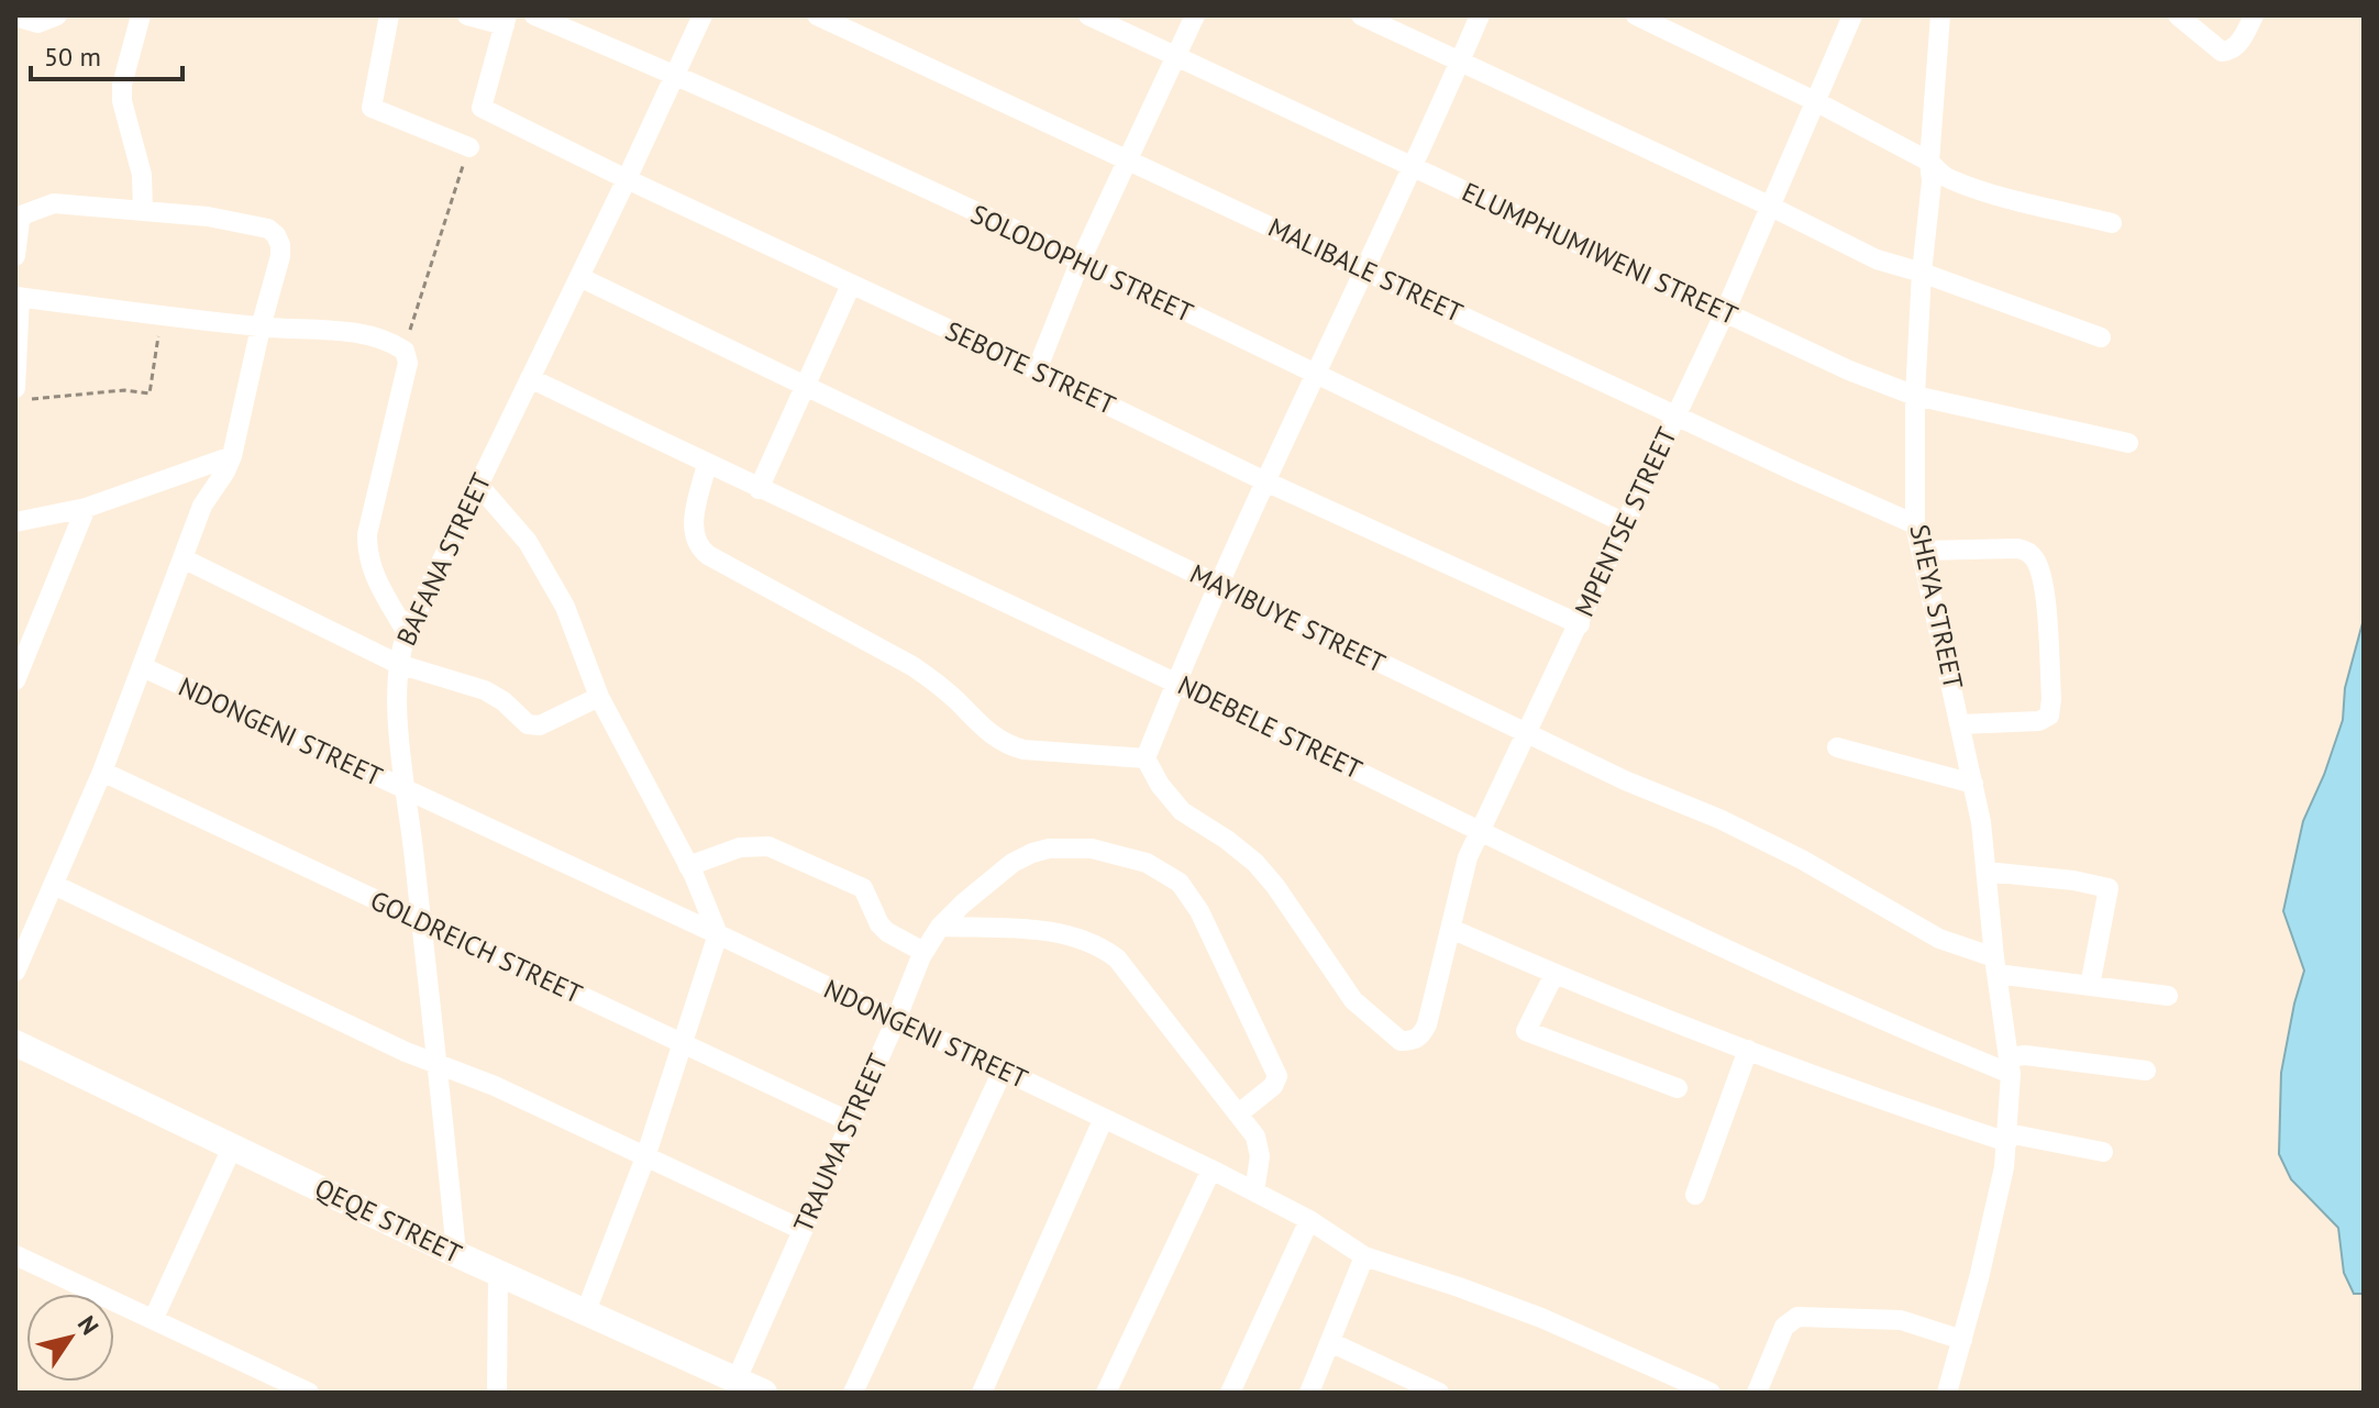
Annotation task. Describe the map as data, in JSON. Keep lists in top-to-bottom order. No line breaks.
{"streets":{"street":["ELUMPHUMIWENI STREET","SOLODOPHU STREET","MALIBALE STREET","SEBOTE STREET","MPENTSE STREET","BAFANA STREET","SHEYA STREET","MAYIBUYE STREET","NDEBELE STREET","NDONGENI STREET","GOLDREICH STREET","TRAUMA STREET","QEQE STREET"]},"crossings":[["ELUMPHUMIWENI STREET","MPENTSE STREET"],["ELUMPHUMIWENI STREET","SHEYA STREET"],["SOLODOPHU STREET","MPENTSE STREET"],["SOLODOPHU STREET","BAFANA STREET"],["MALIBALE STREET","MPENTSE STREET"],["MALIBALE STREET","SHEYA STREET"],["SEBOTE STREET","MPENTSE STREET"],["SEBOTE STREET","BAFANA STREET"],["MPENTSE STREET","MAYIBUYE STREET"],["MPENTSE STREET","NDEBELE STREET"],["BAFANA STREET","MAYIBUYE STREET"],["BAFANA STREET","NDEBELE STREET"],["BAFANA STREET","NDONGENI STREET"],["BAFANA STREET","GOLDREICH STREET"],["BAFANA STREET","QEQE STREET"],["SHEYA STREET","MAYIBUYE STREET"],["SHEYA STREET","NDEBELE STREET"],["NDONGENI STREET","TRAUMA STREET"],["GOLDREICH STREET","TRAUMA STREET"],["TRAUMA STREET","QEQE STREET"]],"scale_bar":"50 m","north":"top right"}
